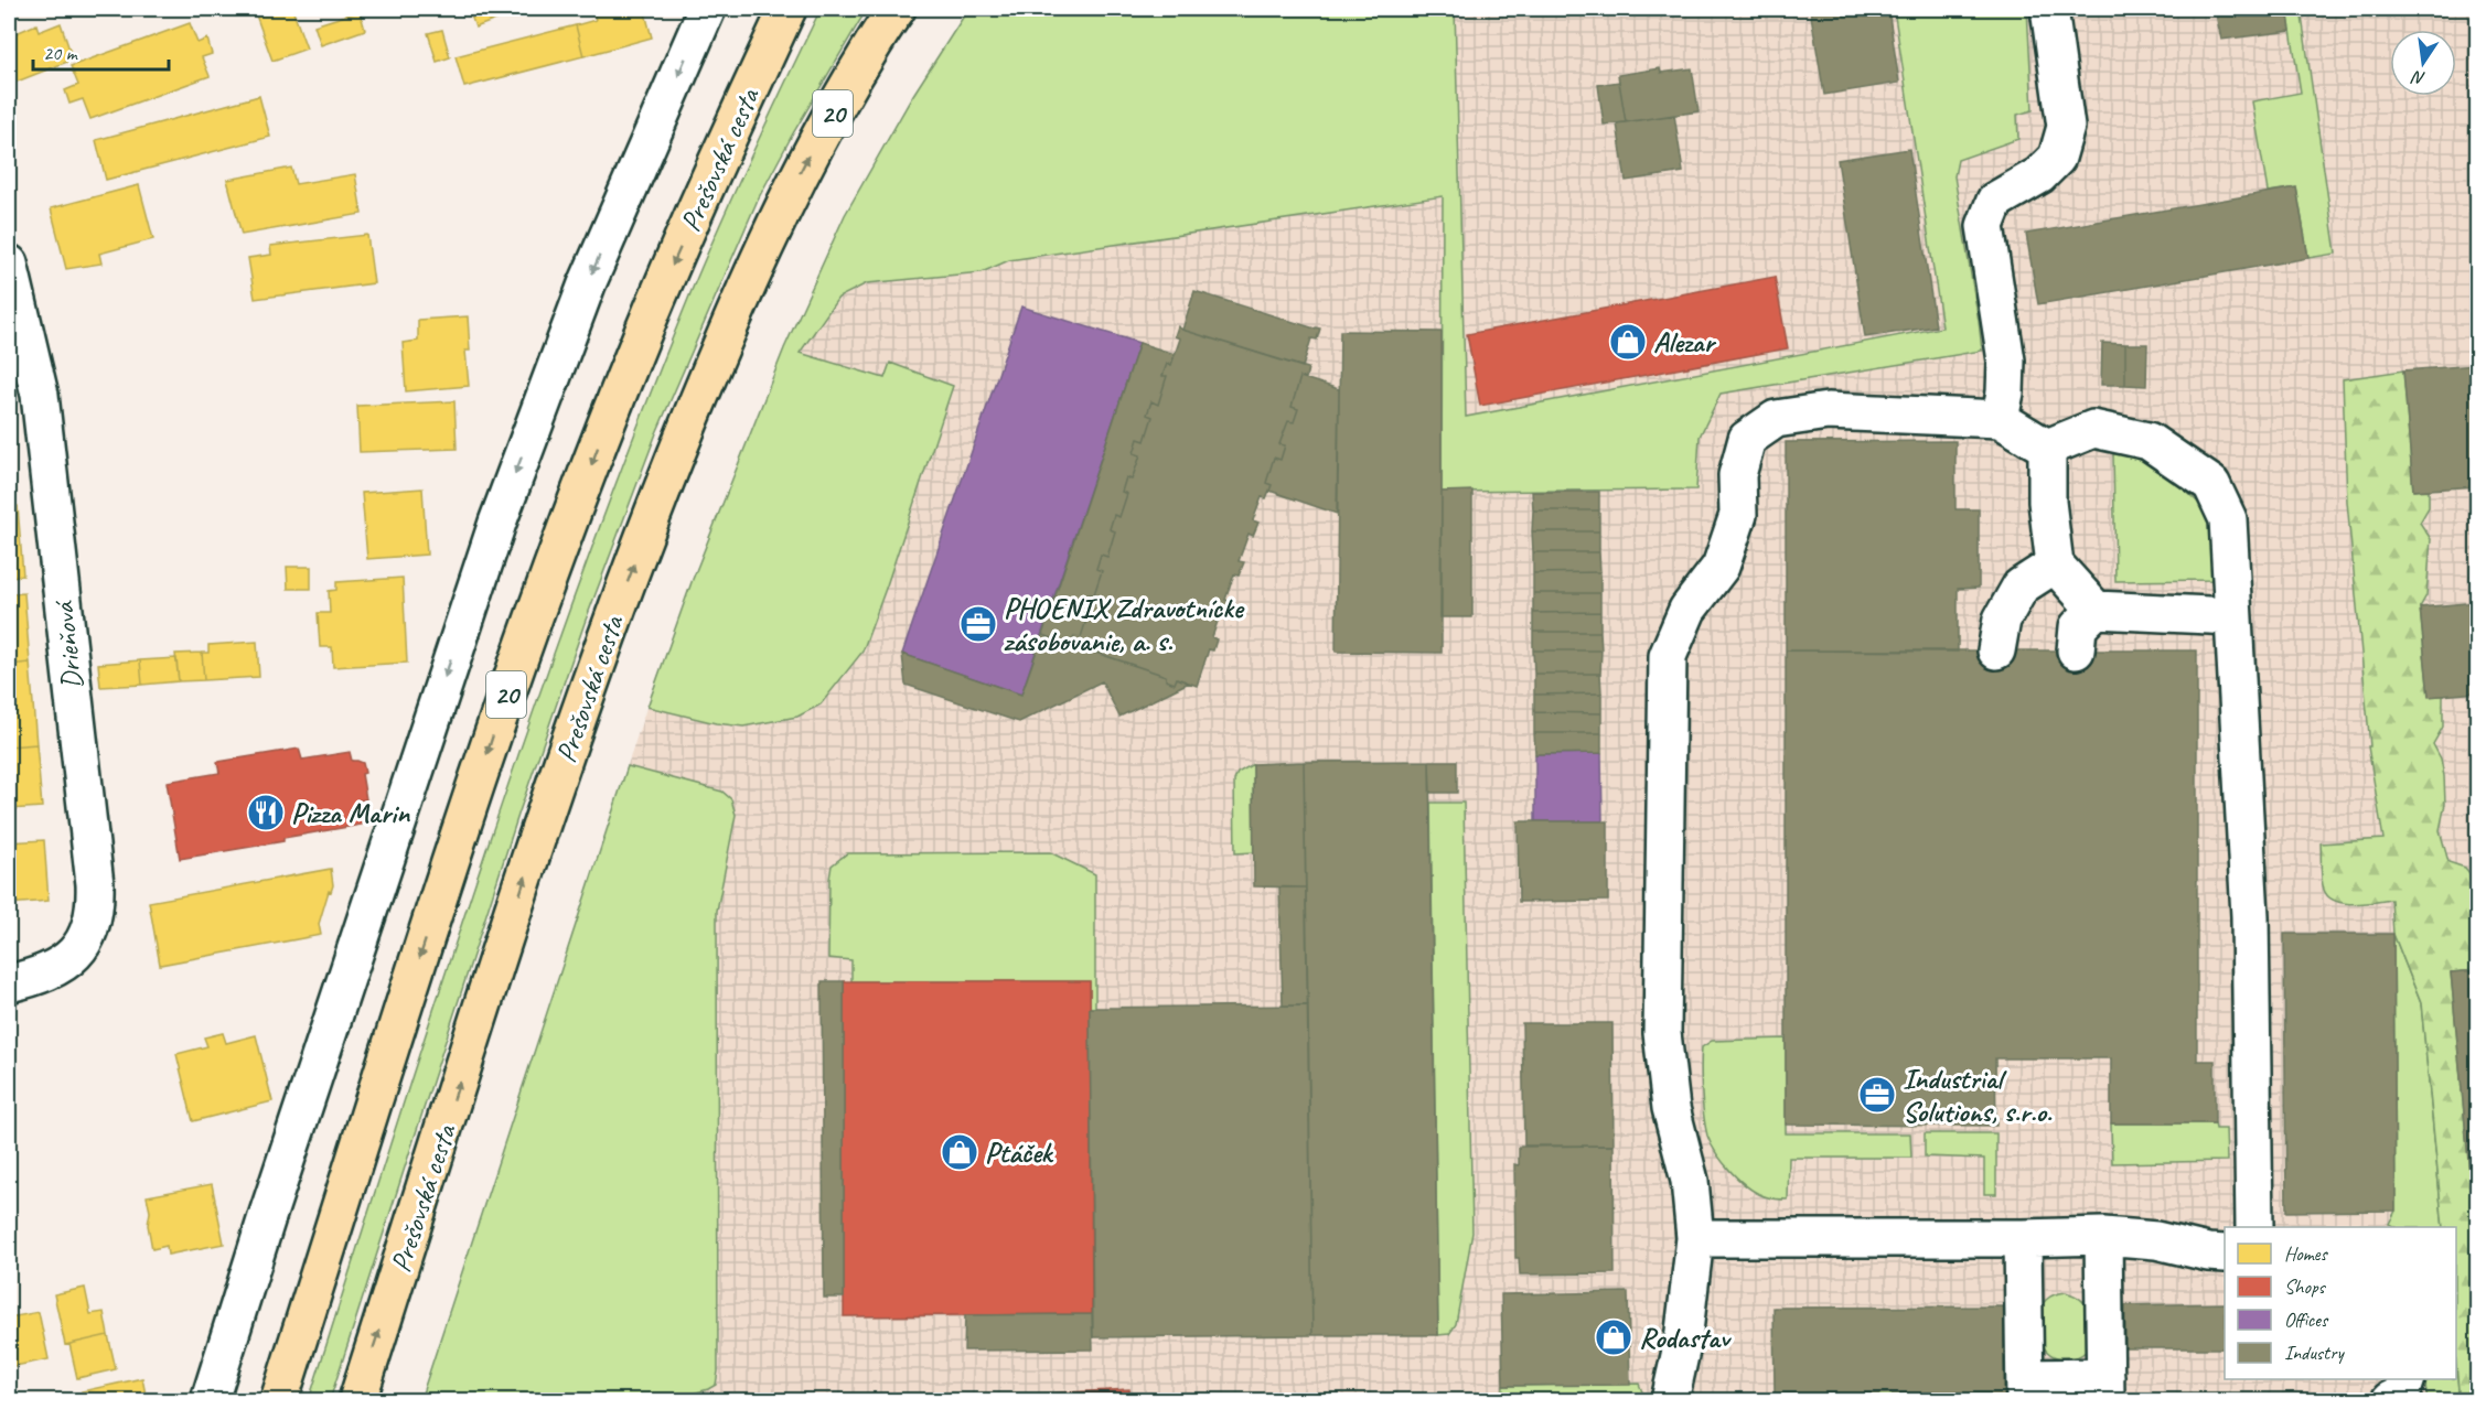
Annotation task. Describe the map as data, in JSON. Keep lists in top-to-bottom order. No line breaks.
{"streets":{"highway":["20","Prešovská cesta"],"street":["Drieňová"]},"places":{"shop":["Alezar","Ptáček","Rodastav"],"office":["PHOENIX Zdravotnícke zásobovanie, a. s.","Industrial Solutions, s.r.o."],"restaurant":["Pizza Marin"]},"legend":["Homes","Shops","Offices","Industry"],"scale_bar":"20 m","north":"bottom"}
